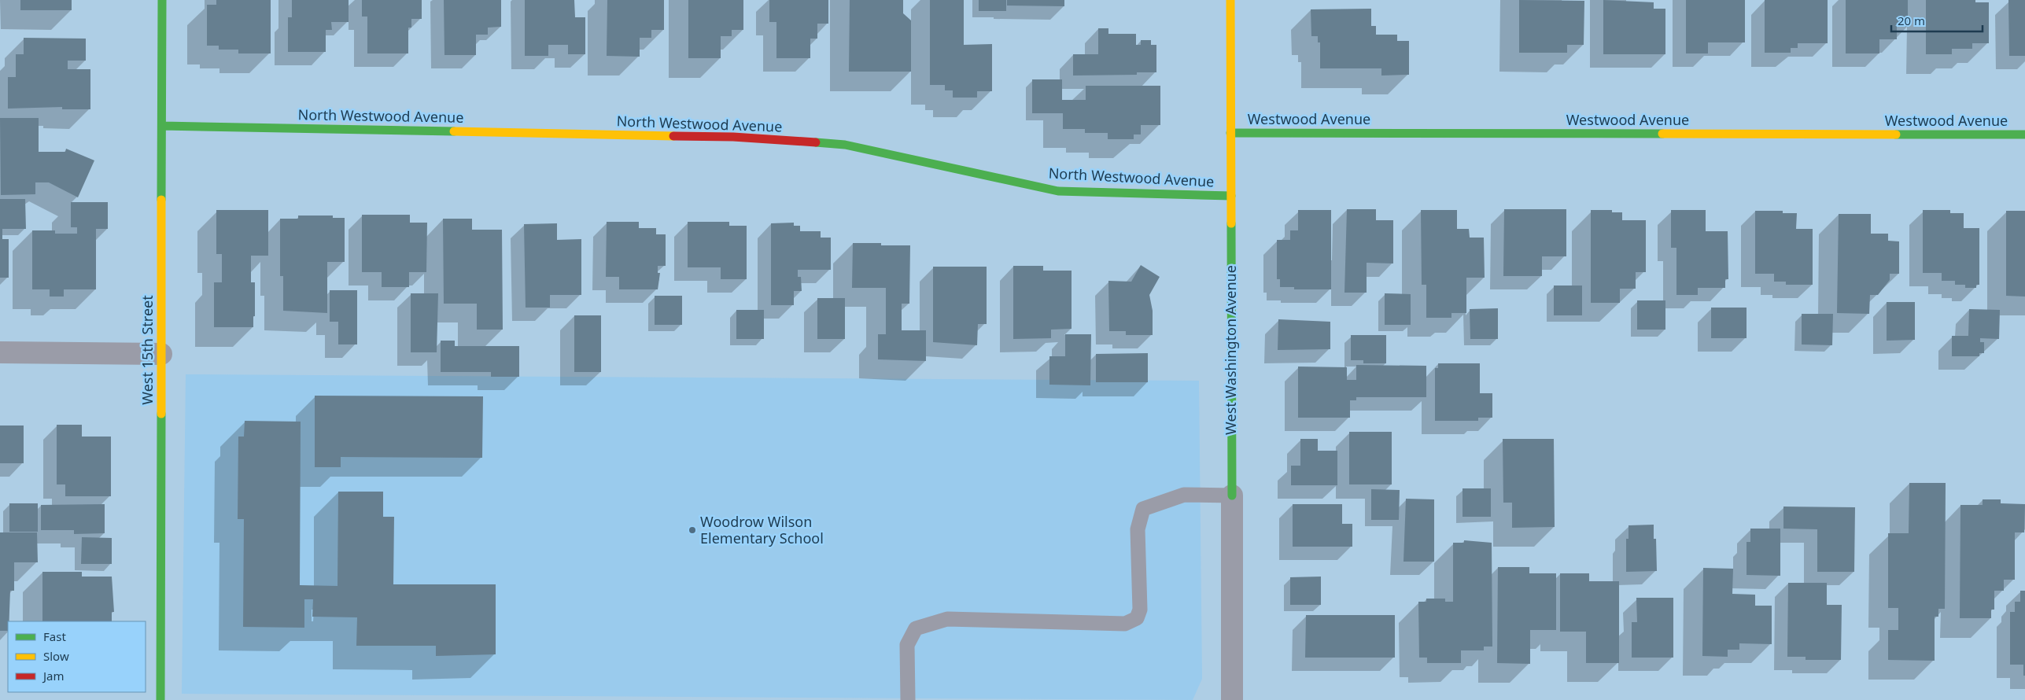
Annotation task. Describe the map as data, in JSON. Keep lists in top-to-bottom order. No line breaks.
{"streets":{"street":["North Westwood Avenue","Westwood Avenue","West 15th Street","West Washington Avenue"]},"crossings":[["North Westwood Avenue","West 15th Street"],["North Westwood Avenue","West Washington Avenue"],["Westwood Avenue","West Washington Avenue"]],"places":["Woodrow Wilson Elementary School"],"legend":["Fast","Slow","Jam"],"scale_bar":"20 m"}
